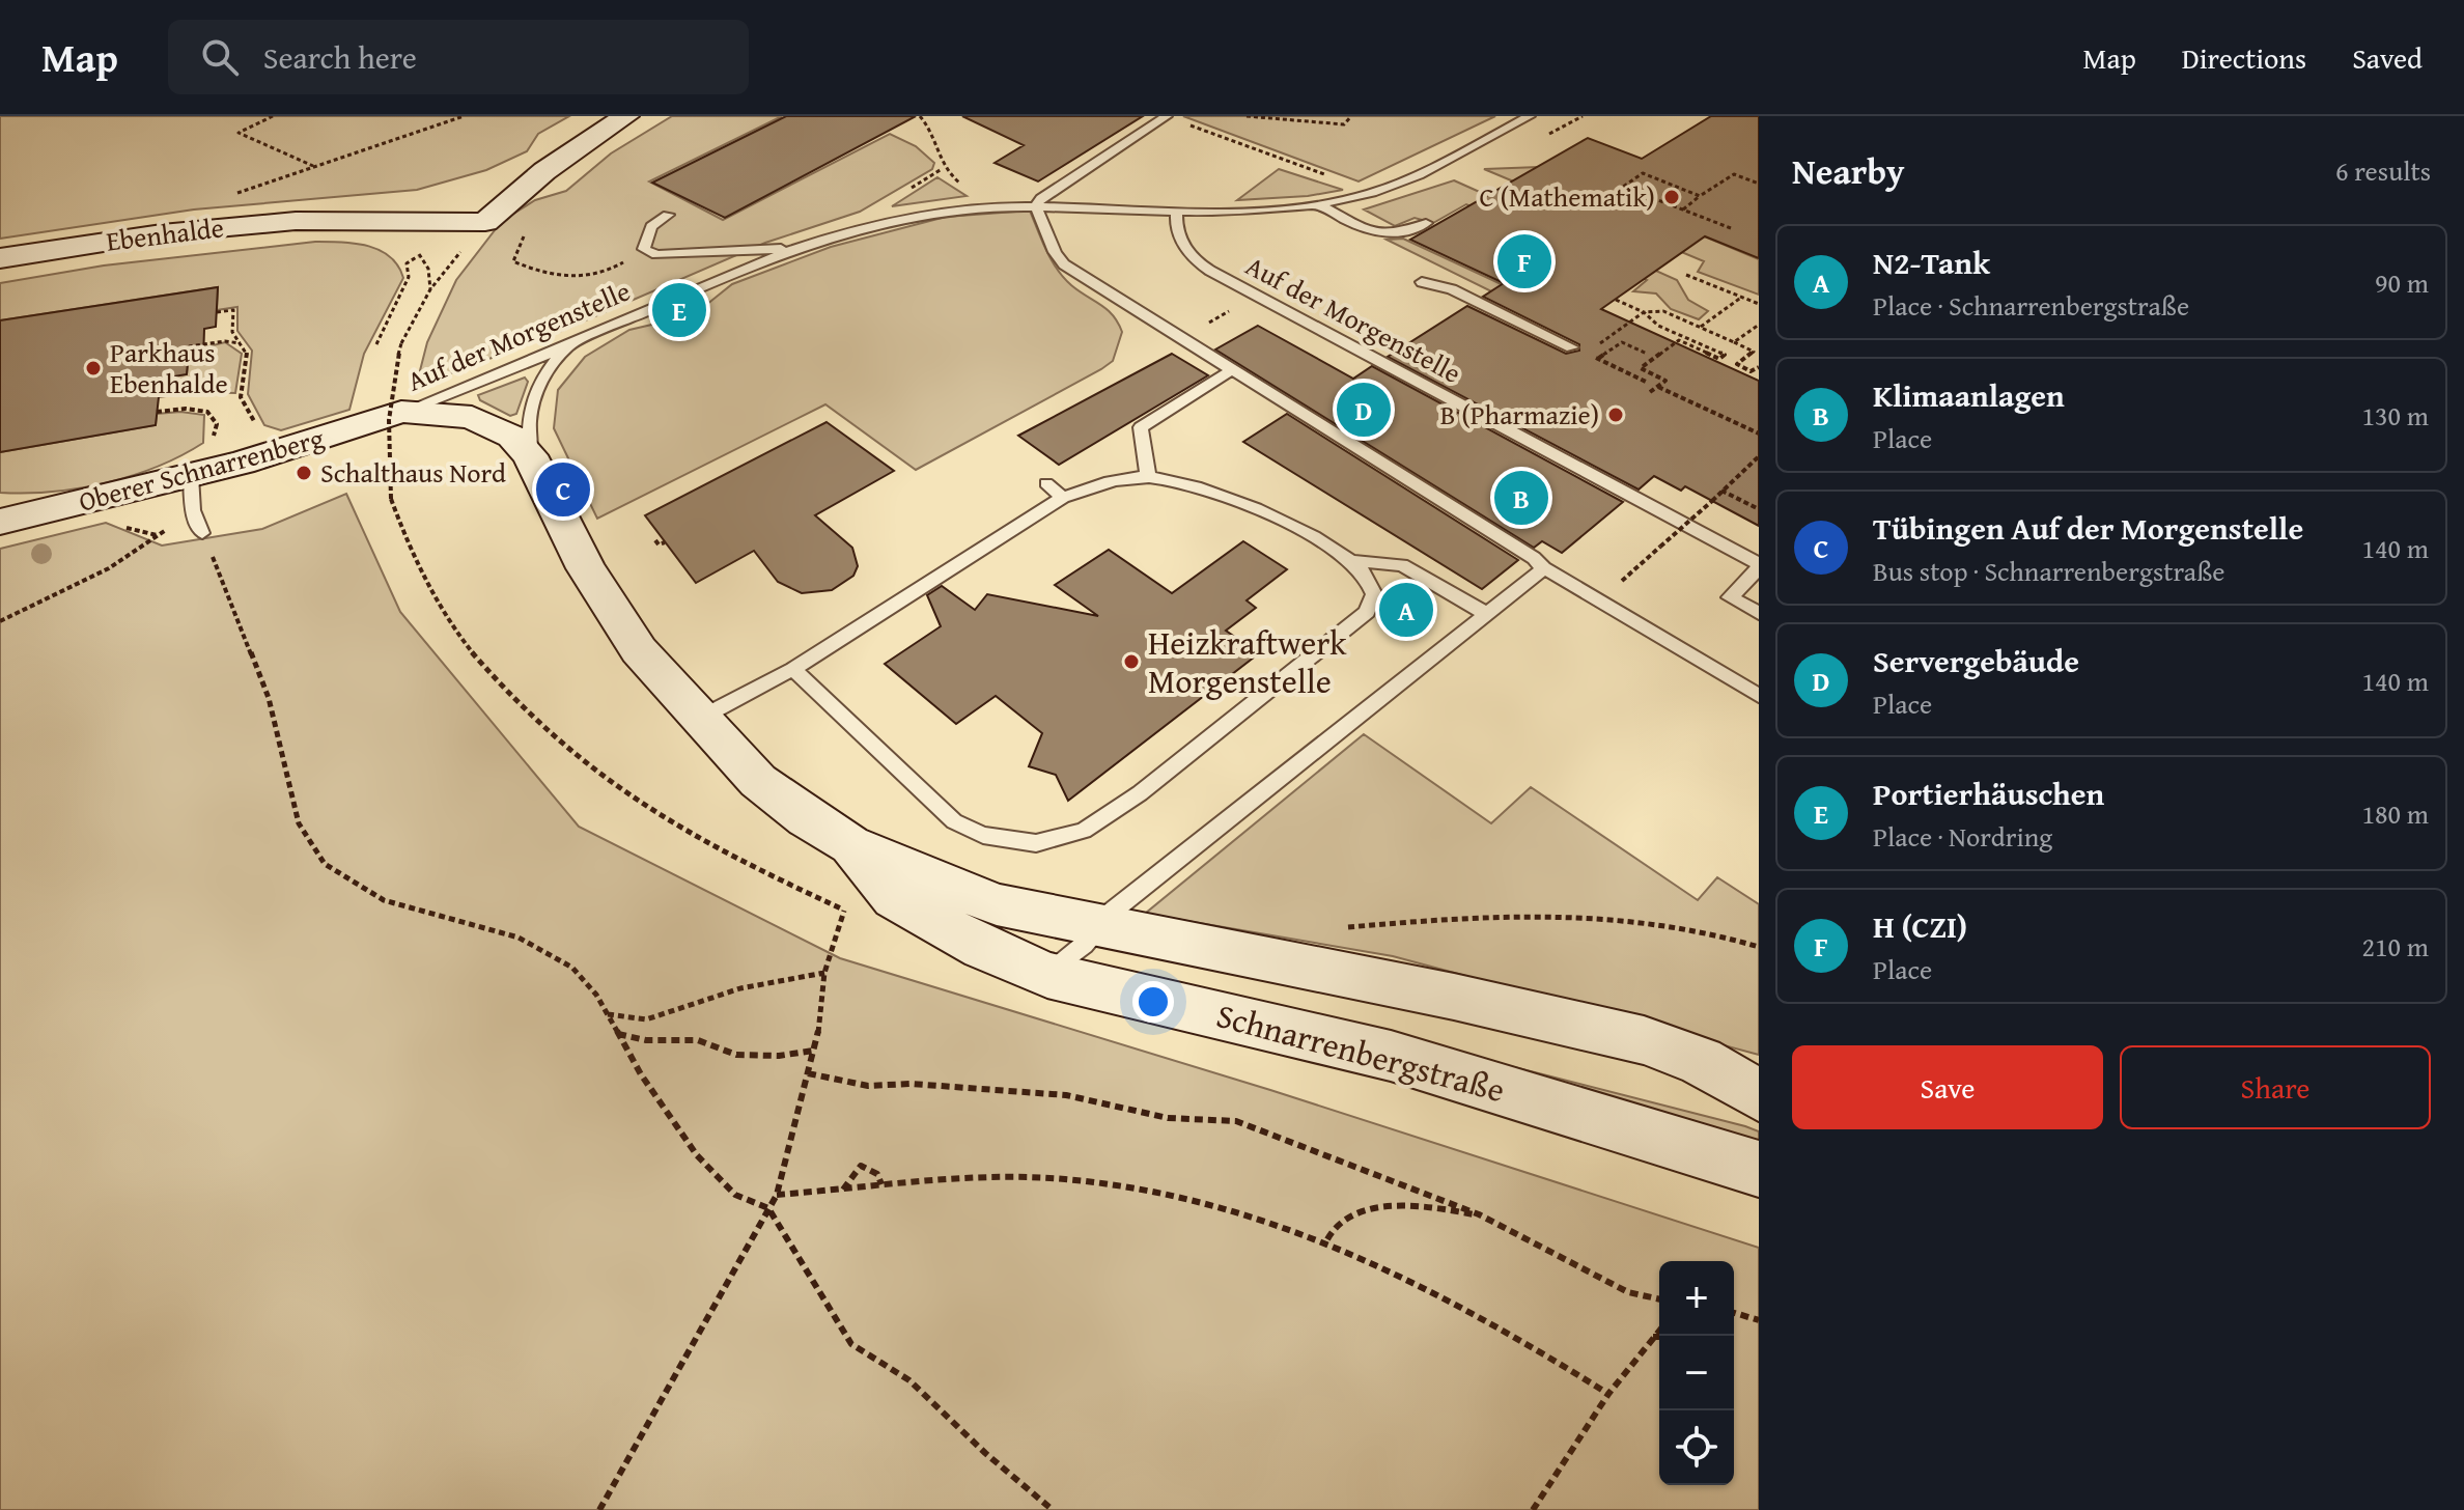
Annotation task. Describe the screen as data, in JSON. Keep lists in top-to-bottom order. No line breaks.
{"streets":{"street":["Ebenhalde","Oberer Schnarrenberg","Schnarrenbergstraße"],"lane":["Auf der Morgenstelle"]},"crossings":[["Auf der Morgenstelle","Oberer Schnarrenberg"],["Auf der Morgenstelle","Schnarrenbergstraße"],["Oberer Schnarrenberg","Schnarrenbergstraße"]],"places":["C (Mathematik)","Parkhaus Ebenhalde","B (Pharmazie)","Schalthaus Nord","Heizkraftwerk Morgenstelle"],"page":{"header":"Map","search":"Search here","nav":["Map","Directions","Saved"],"heading":["Nearby","6 results"],"list":[{"mark":"A","name":"N2-Tank","note":"Place · Schnarrenbergstraße","value":"90 m"},{"mark":"B","name":"Klimaanlagen","note":"Place","value":"130 m"},{"mark":"C","name":"Tübingen Auf der Morgenstelle","note":"Bus stop · Schnarrenbergstraße","value":"140 m"},{"mark":"D","name":"Servergebäude","note":"Place","value":"140 m"},{"mark":"E","name":"Portierhäuschen","note":"Place · Nordring","value":"180 m"},{"mark":"F","name":"H (CZI)","note":"Place","value":"210 m"}],"pins":["F","E","D","C","B","A"],"buttons":["Save","Share"],"map_buttons":["+","−"]}}
